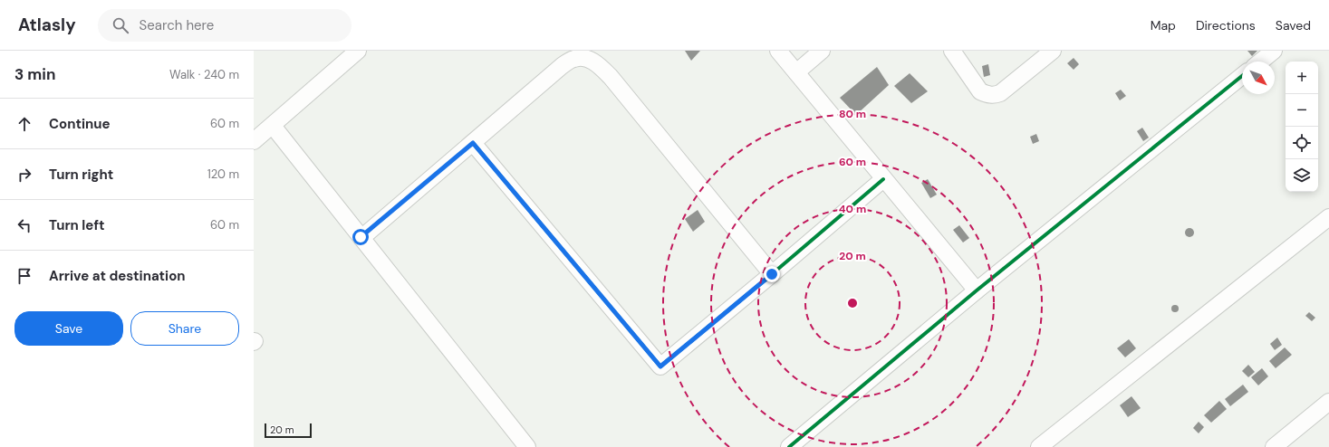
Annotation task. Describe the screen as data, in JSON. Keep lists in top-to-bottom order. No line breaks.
{"scale_bar":"20 m","north":"bottom right","page":{"header":"Atlasly","search":"Search here","nav":["Map","Directions","Saved"],"heading":["3 min","Walk · 240 m"],"map_buttons":["+","−"],"list":[["Continue","60 m"],["Turn right","120 m"],["Turn left","60 m"],"Arrive at destination"],"buttons":["Save","Share"],"scale":"20 m"},"rings":["80 m","60 m","40 m","20 m"]}
